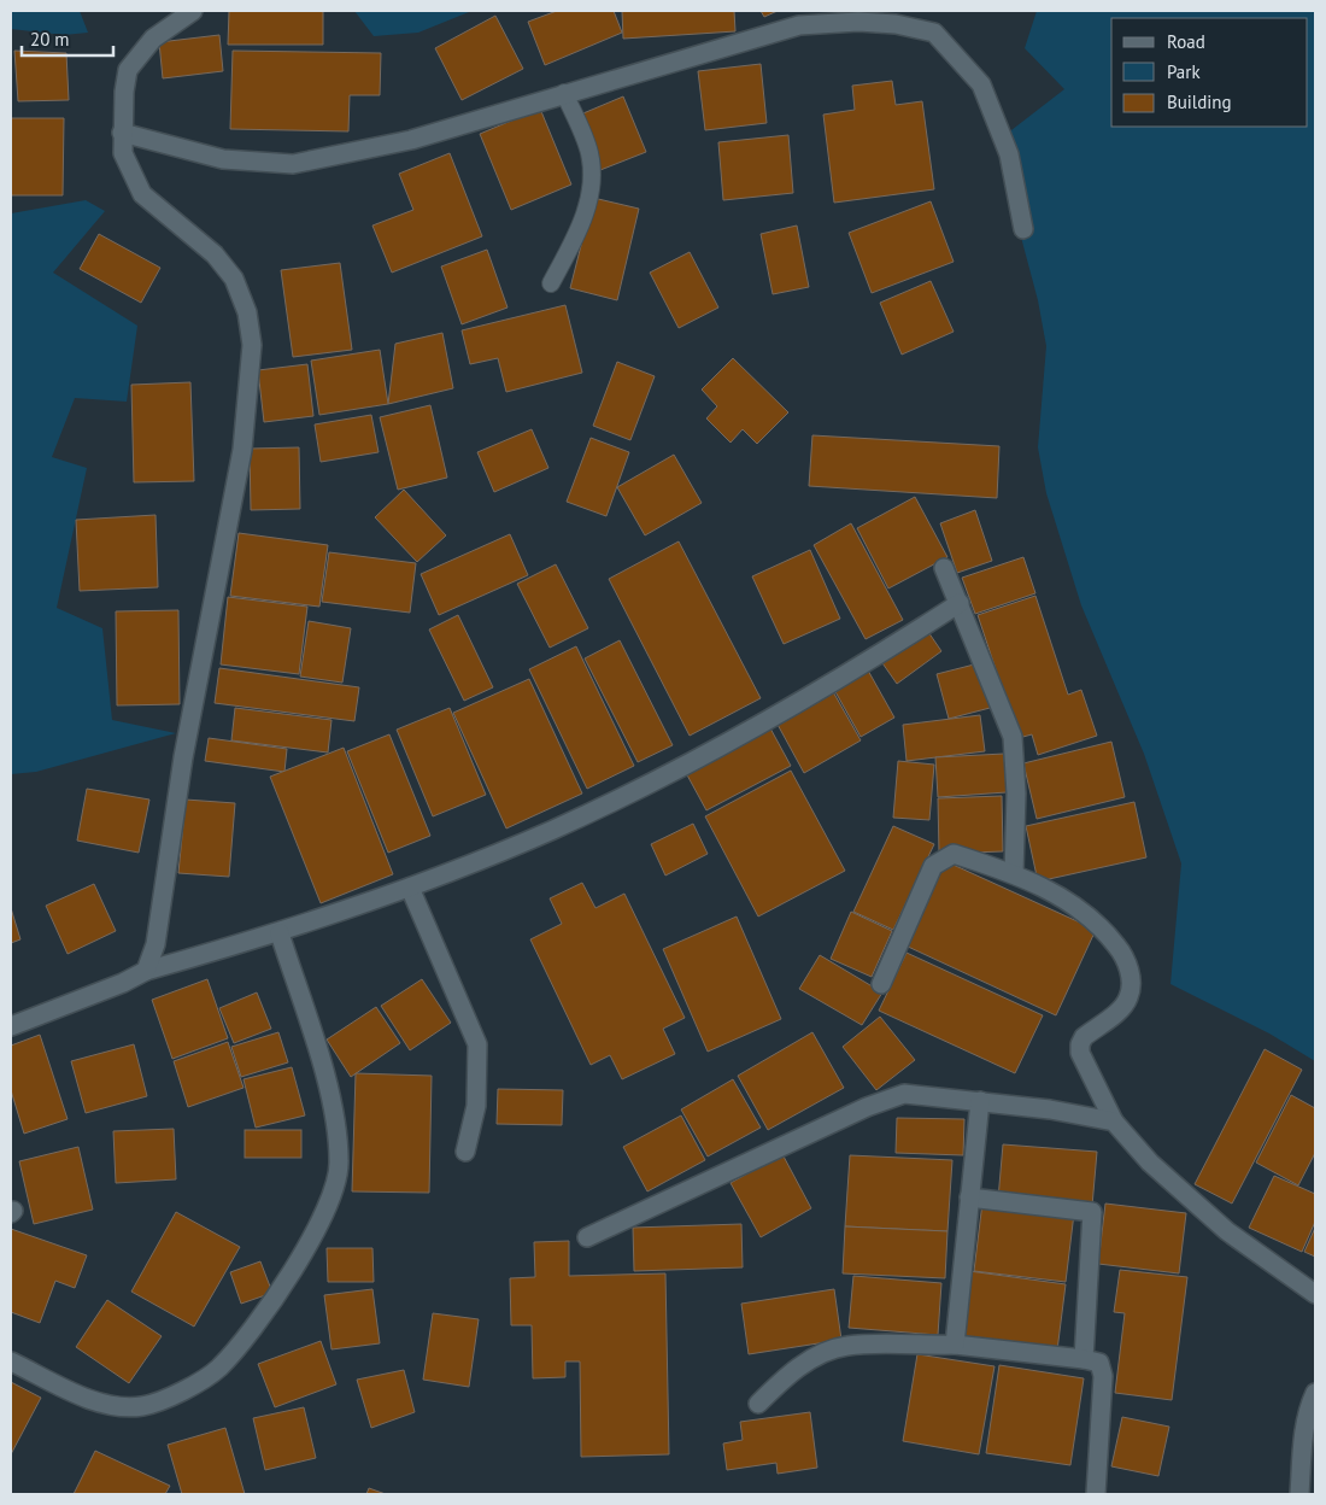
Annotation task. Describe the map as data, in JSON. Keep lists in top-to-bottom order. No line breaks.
{"legend":["Road","Park","Building"],"scale_bar":"20 m"}
